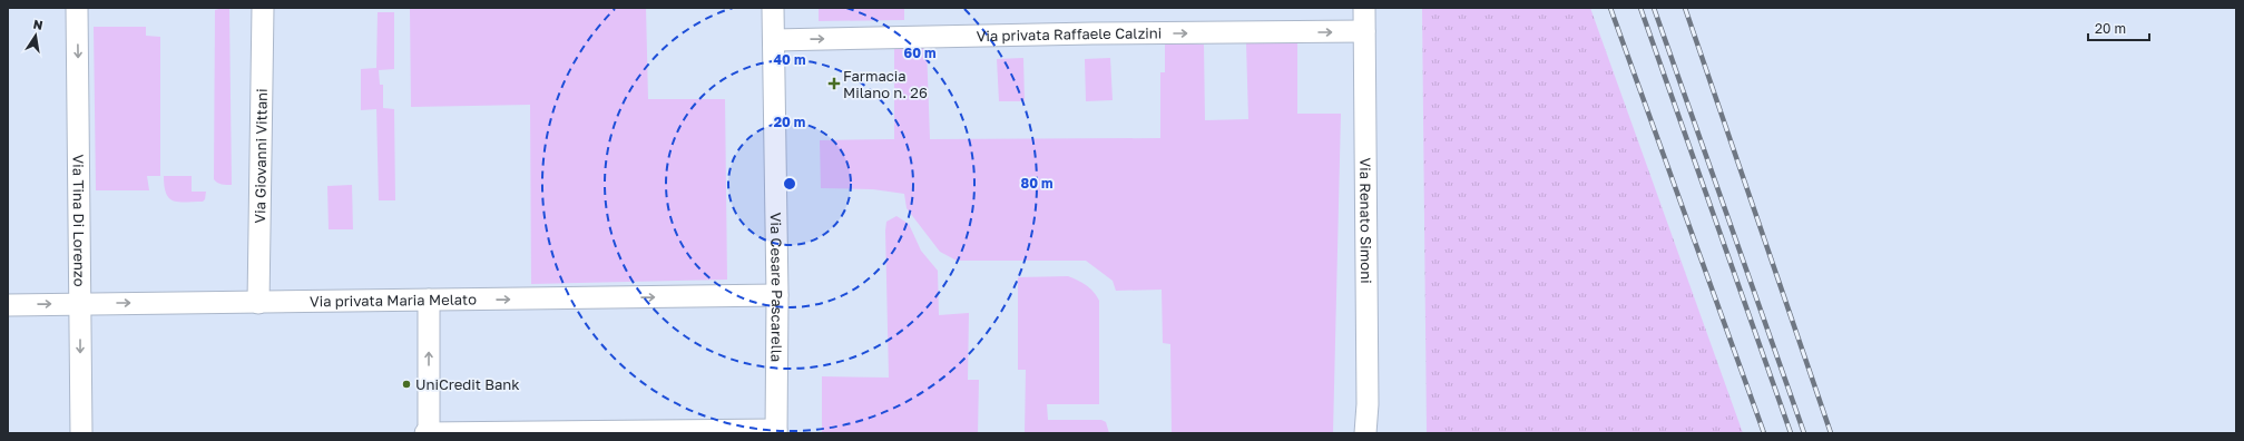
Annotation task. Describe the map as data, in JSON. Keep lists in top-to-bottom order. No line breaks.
{"streets":{"street":["Via privata Raffaele Calzini","Via Giovanni Vittani","Via Tina Di Lorenzo","Via Renato Simoni","Via Cesare Pascarella","Via privata Maria Melato"]},"crossings":[["Via privata Raffaele Calzini","Via Renato Simoni"],["Via privata Raffaele Calzini","Via Cesare Pascarella"],["Via Giovanni Vittani","Via privata Maria Melato"],["Via Tina Di Lorenzo","Via privata Maria Melato"],["Via Cesare Pascarella","Via privata Maria Melato"]],"one_way":["Via privata Raffaele Calzini","Via Tina Di Lorenzo"],"places":{"health":["Farmacia Milano n. 26"],"other":["UniCredit Bank"]},"scale_bar":"20 m","north":"top","rings":["60 m","40 m","20 m","80 m"]}
